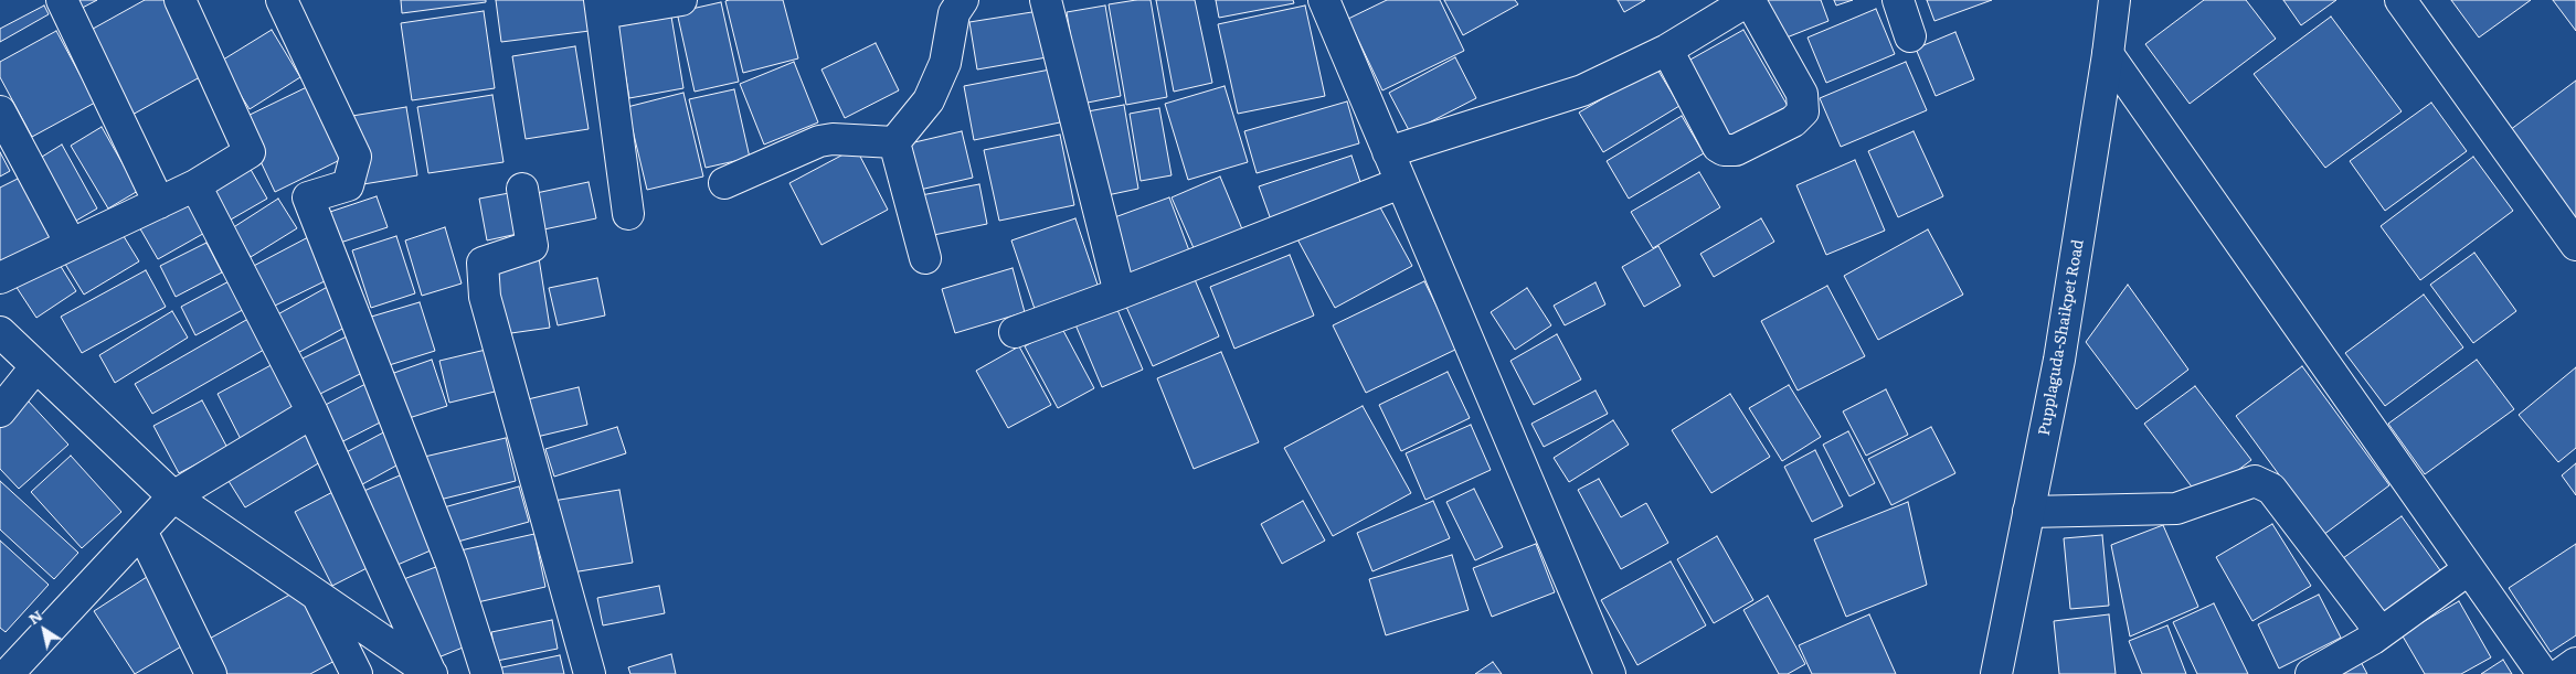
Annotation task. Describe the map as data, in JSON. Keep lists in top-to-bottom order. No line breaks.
{"streets":{"street":["Pupplaguda-Shaikpet Road"]},"north":"top left"}
